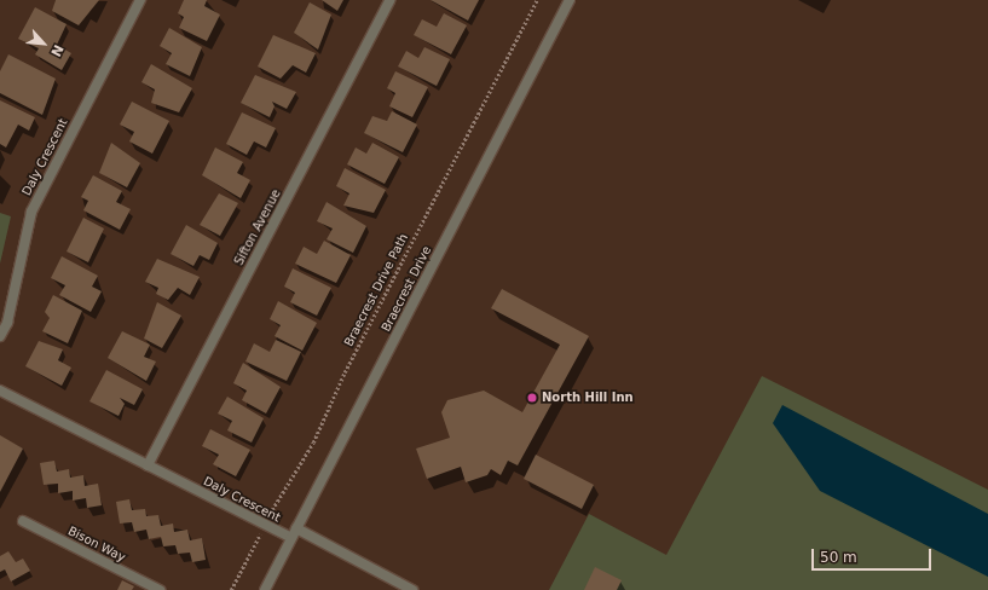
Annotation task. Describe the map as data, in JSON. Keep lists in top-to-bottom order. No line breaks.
{"streets":{"street":["Daly Crescent","Sifton Avenue","Braecrest Drive","Bison Way"],"path":["Braecrest Drive Path"]},"crossings":[["Daly Crescent","Sifton Avenue"],["Daly Crescent","Braecrest Drive"],["Daly Crescent","Braecrest Drive Path"]],"places":["North Hill Inn"],"scale_bar":"50 m","north":"bottom right"}
